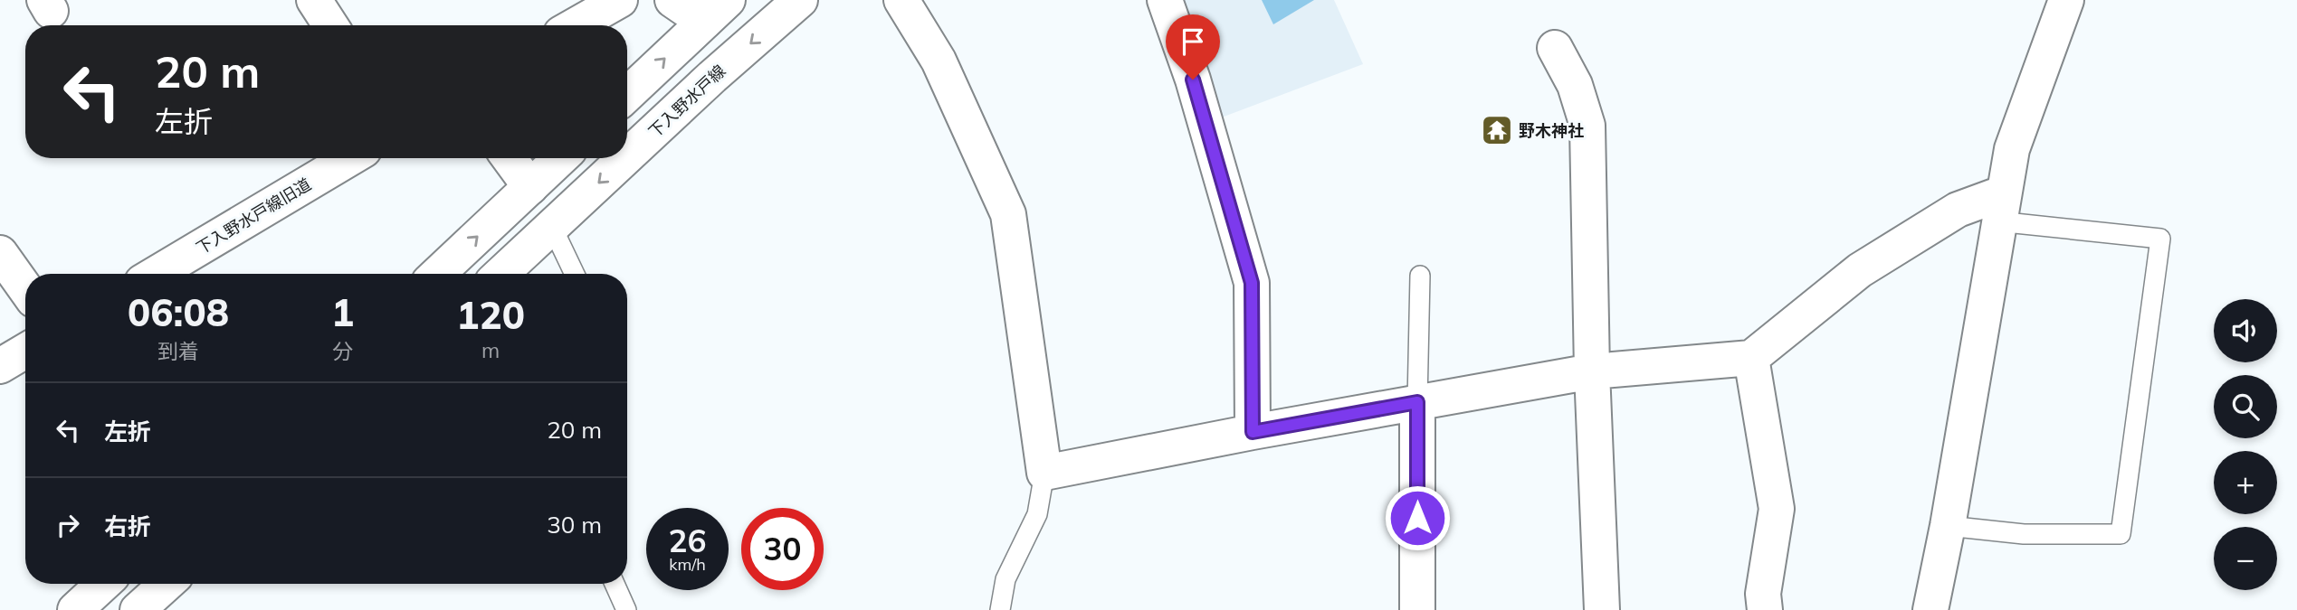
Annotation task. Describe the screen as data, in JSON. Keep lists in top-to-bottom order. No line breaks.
{"streets":{"street":["下入野水戸線","下入野水戸線旧道"]},"places":{"temple":["野木神社"]},"page":{"turn":["20 m","左折"],"eta":["06:08","到着","1","分","120","m"],"map_buttons":["+","−"],"list":[{"name":"左折","value":"20 m"},{"name":"右折","value":"30 m"}],"speed":"26 km/h","limit":"30"}}
